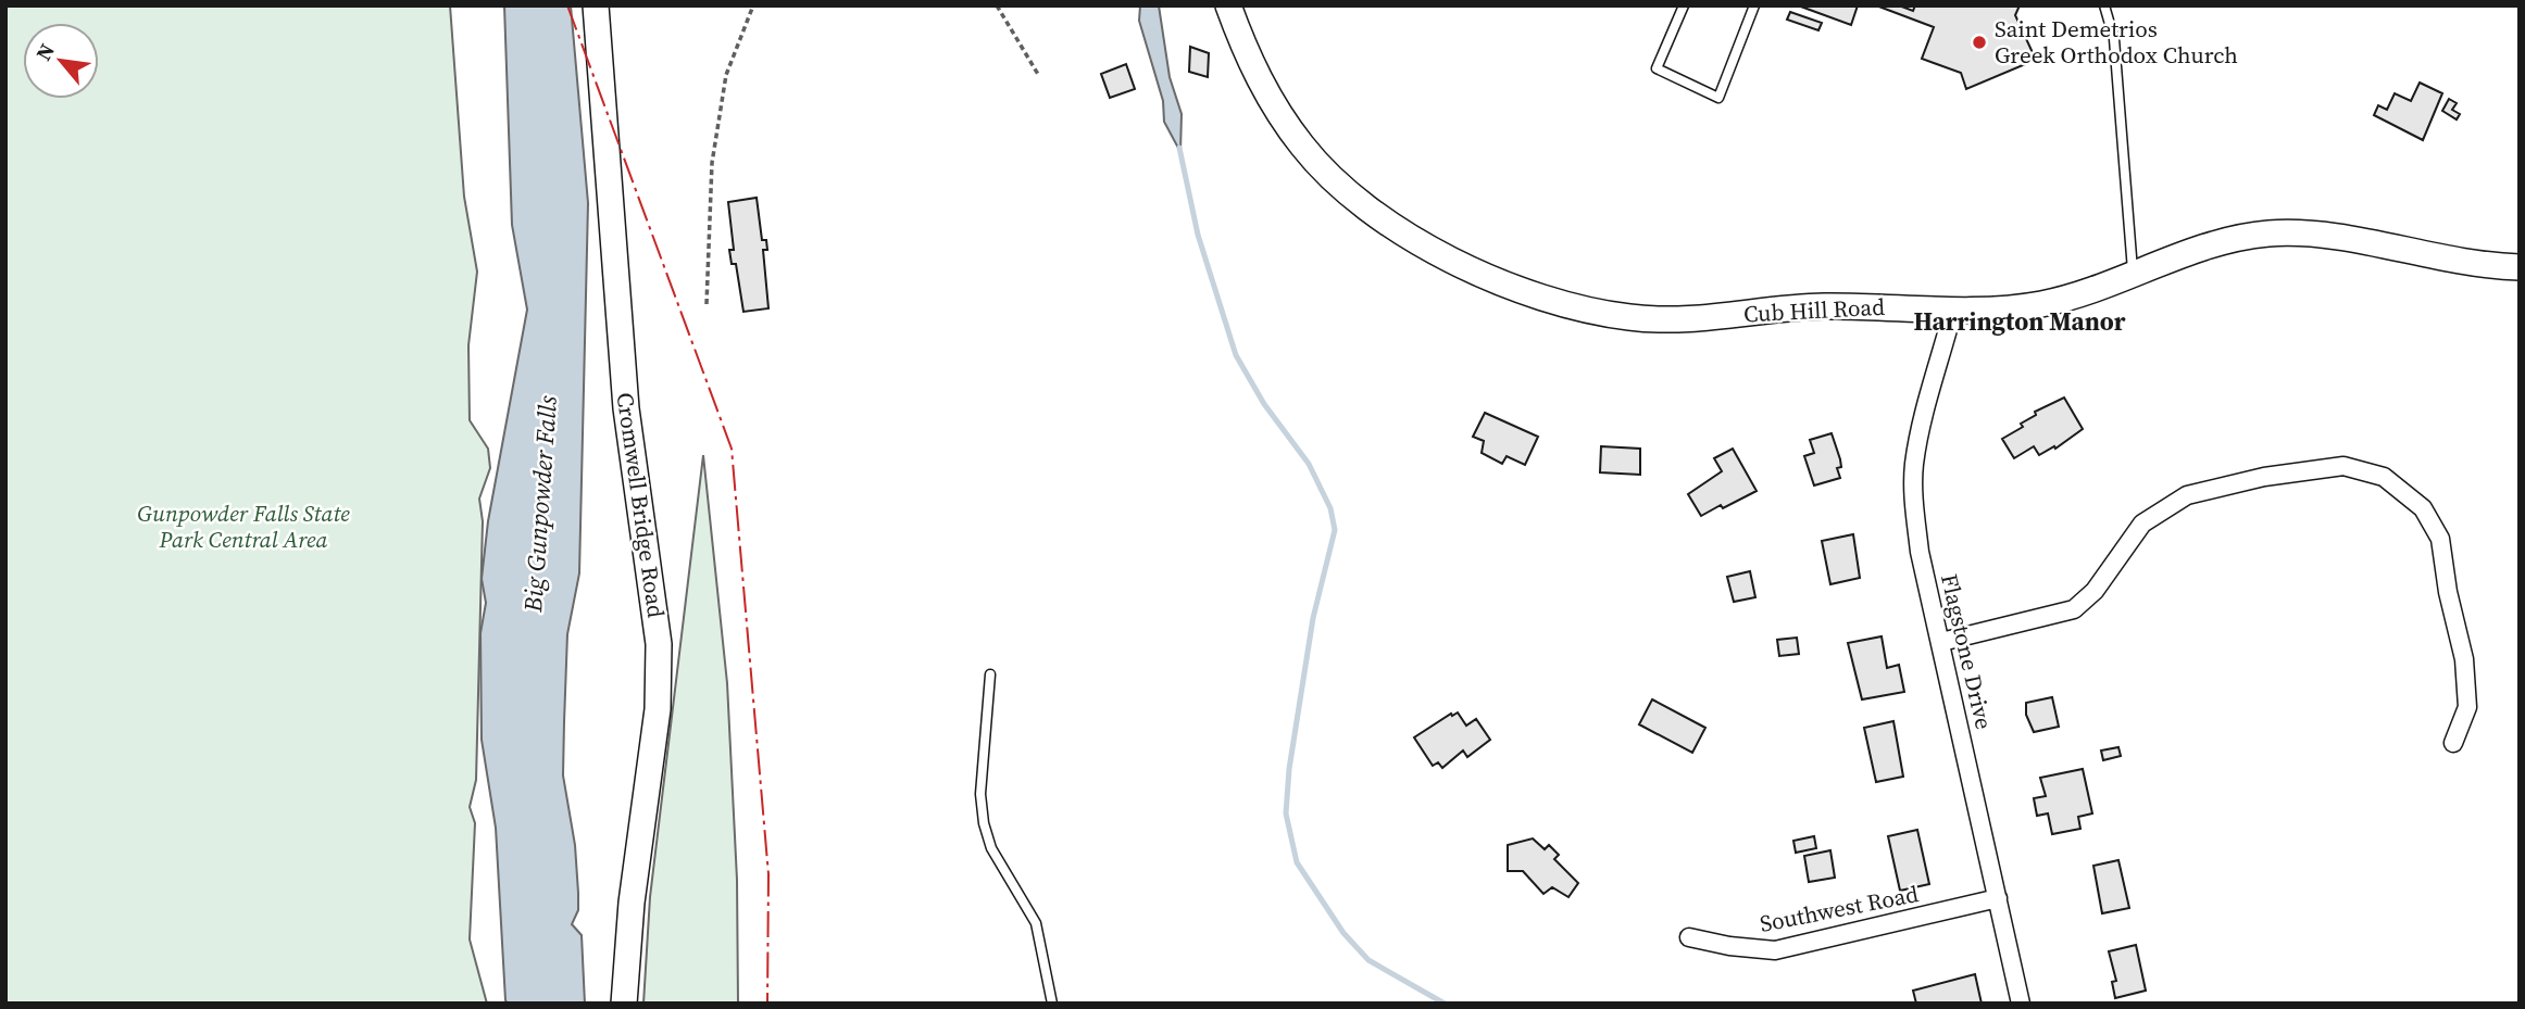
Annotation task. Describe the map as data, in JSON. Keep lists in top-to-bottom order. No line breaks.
{"streets":{"street":["Cub Hill Road","Cromwell Bridge Road","Flagstone Drive","Southwest Road"]},"crossings":[["Cub Hill Road","Flagstone Drive"],["Flagstone Drive","Southwest Road"]],"districts":["Harrington Manor"],"water":["Big Gunpowder Falls"],"parks":["Gunpowder Falls State Park Central Area"],"places":["Saint Demetrios Greek Orthodox Church"],"north":"top left"}
